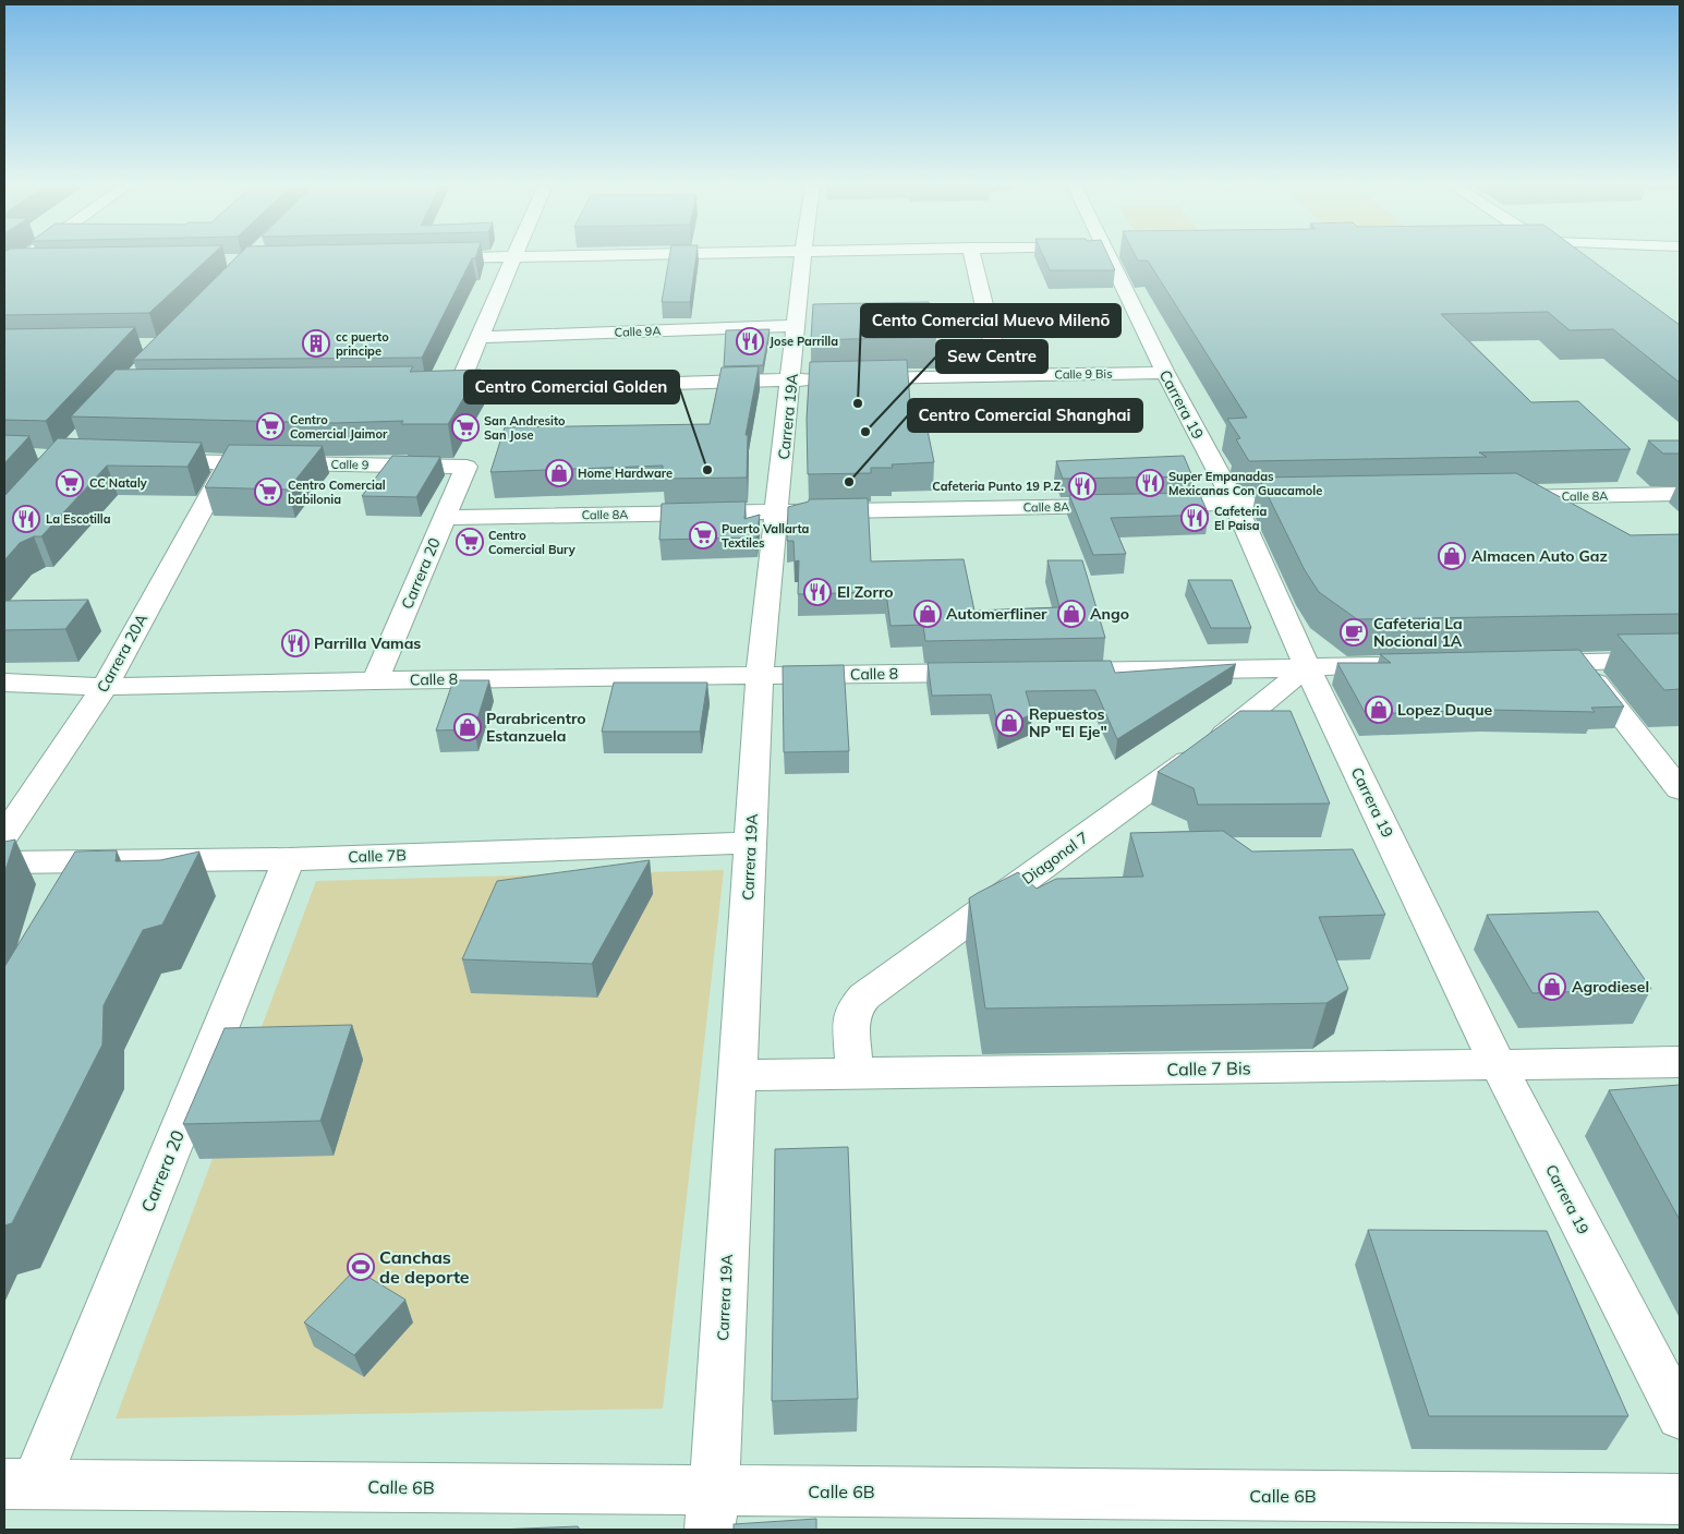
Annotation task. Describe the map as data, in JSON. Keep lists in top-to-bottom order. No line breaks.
{"streets":{"street":["Calle 9A","Calle 9 Bis","Carrera 19","Carrera 19A","Calle 9","Calle 8A","Carrera 20","Carrera 20A","Calle 8","Calle 7B","Diagonal 7","Calle 7 Bis","Calle 6B"]},"crossings":[["Calle 9A","Carrera 19A"],["Calle 9 Bis","Carrera 19"],["Carrera 19","Calle 8A"],["Carrera 19","Diagonal 7"],["Carrera 19","Calle 7 Bis"],["Carrera 19A","Calle 8A"],["Carrera 19A","Calle 8"],["Carrera 19A","Calle 7B"],["Carrera 19A","Calle 7 Bis"],["Carrera 19A","Calle 6B"],["Calle 9","Carrera 20"],["Calle 9","Carrera 20A"],["Calle 8A","Carrera 20"],["Carrera 20","Calle 8"],["Carrera 20","Calle 7B"],["Carrera 20","Calle 6B"],["Carrera 20A","Calle 8"],["Diagonal 7","Calle 7 Bis"]],"places":{"restaurant":["Jose Parrilla","Super Empanadas Mexicanas Con Guacamole","Cafeteria Punto 19 P.Z.","Cafeteria El Paisa","La Escotilla","El Zorro","Parrilla Vamas"],"building":["cc puerto principe"],"other":["Cento Comercial Muevo Milenõ","Sew Centre","Centro Comercial Golden","Centro Comercial Shanghai"],"supermarket":["Centro Comercial Jaimor","San Andresito San Jose","CC Nataly","Centro Comercial babilonia","Puerto Vallarta Textiles","Centro Comercial Bury"],"shop":["Home Hardware","Almacen Auto Gaz","Automerfliner","Ango","Lopez Duque","Repuestos NP \"El Eje\"","Parabricentro Estanzuela","Agrodiesel"],"cafe":["Cafeteria La Nocional 1A"],"sports":["Canchas de deporte"]}}
